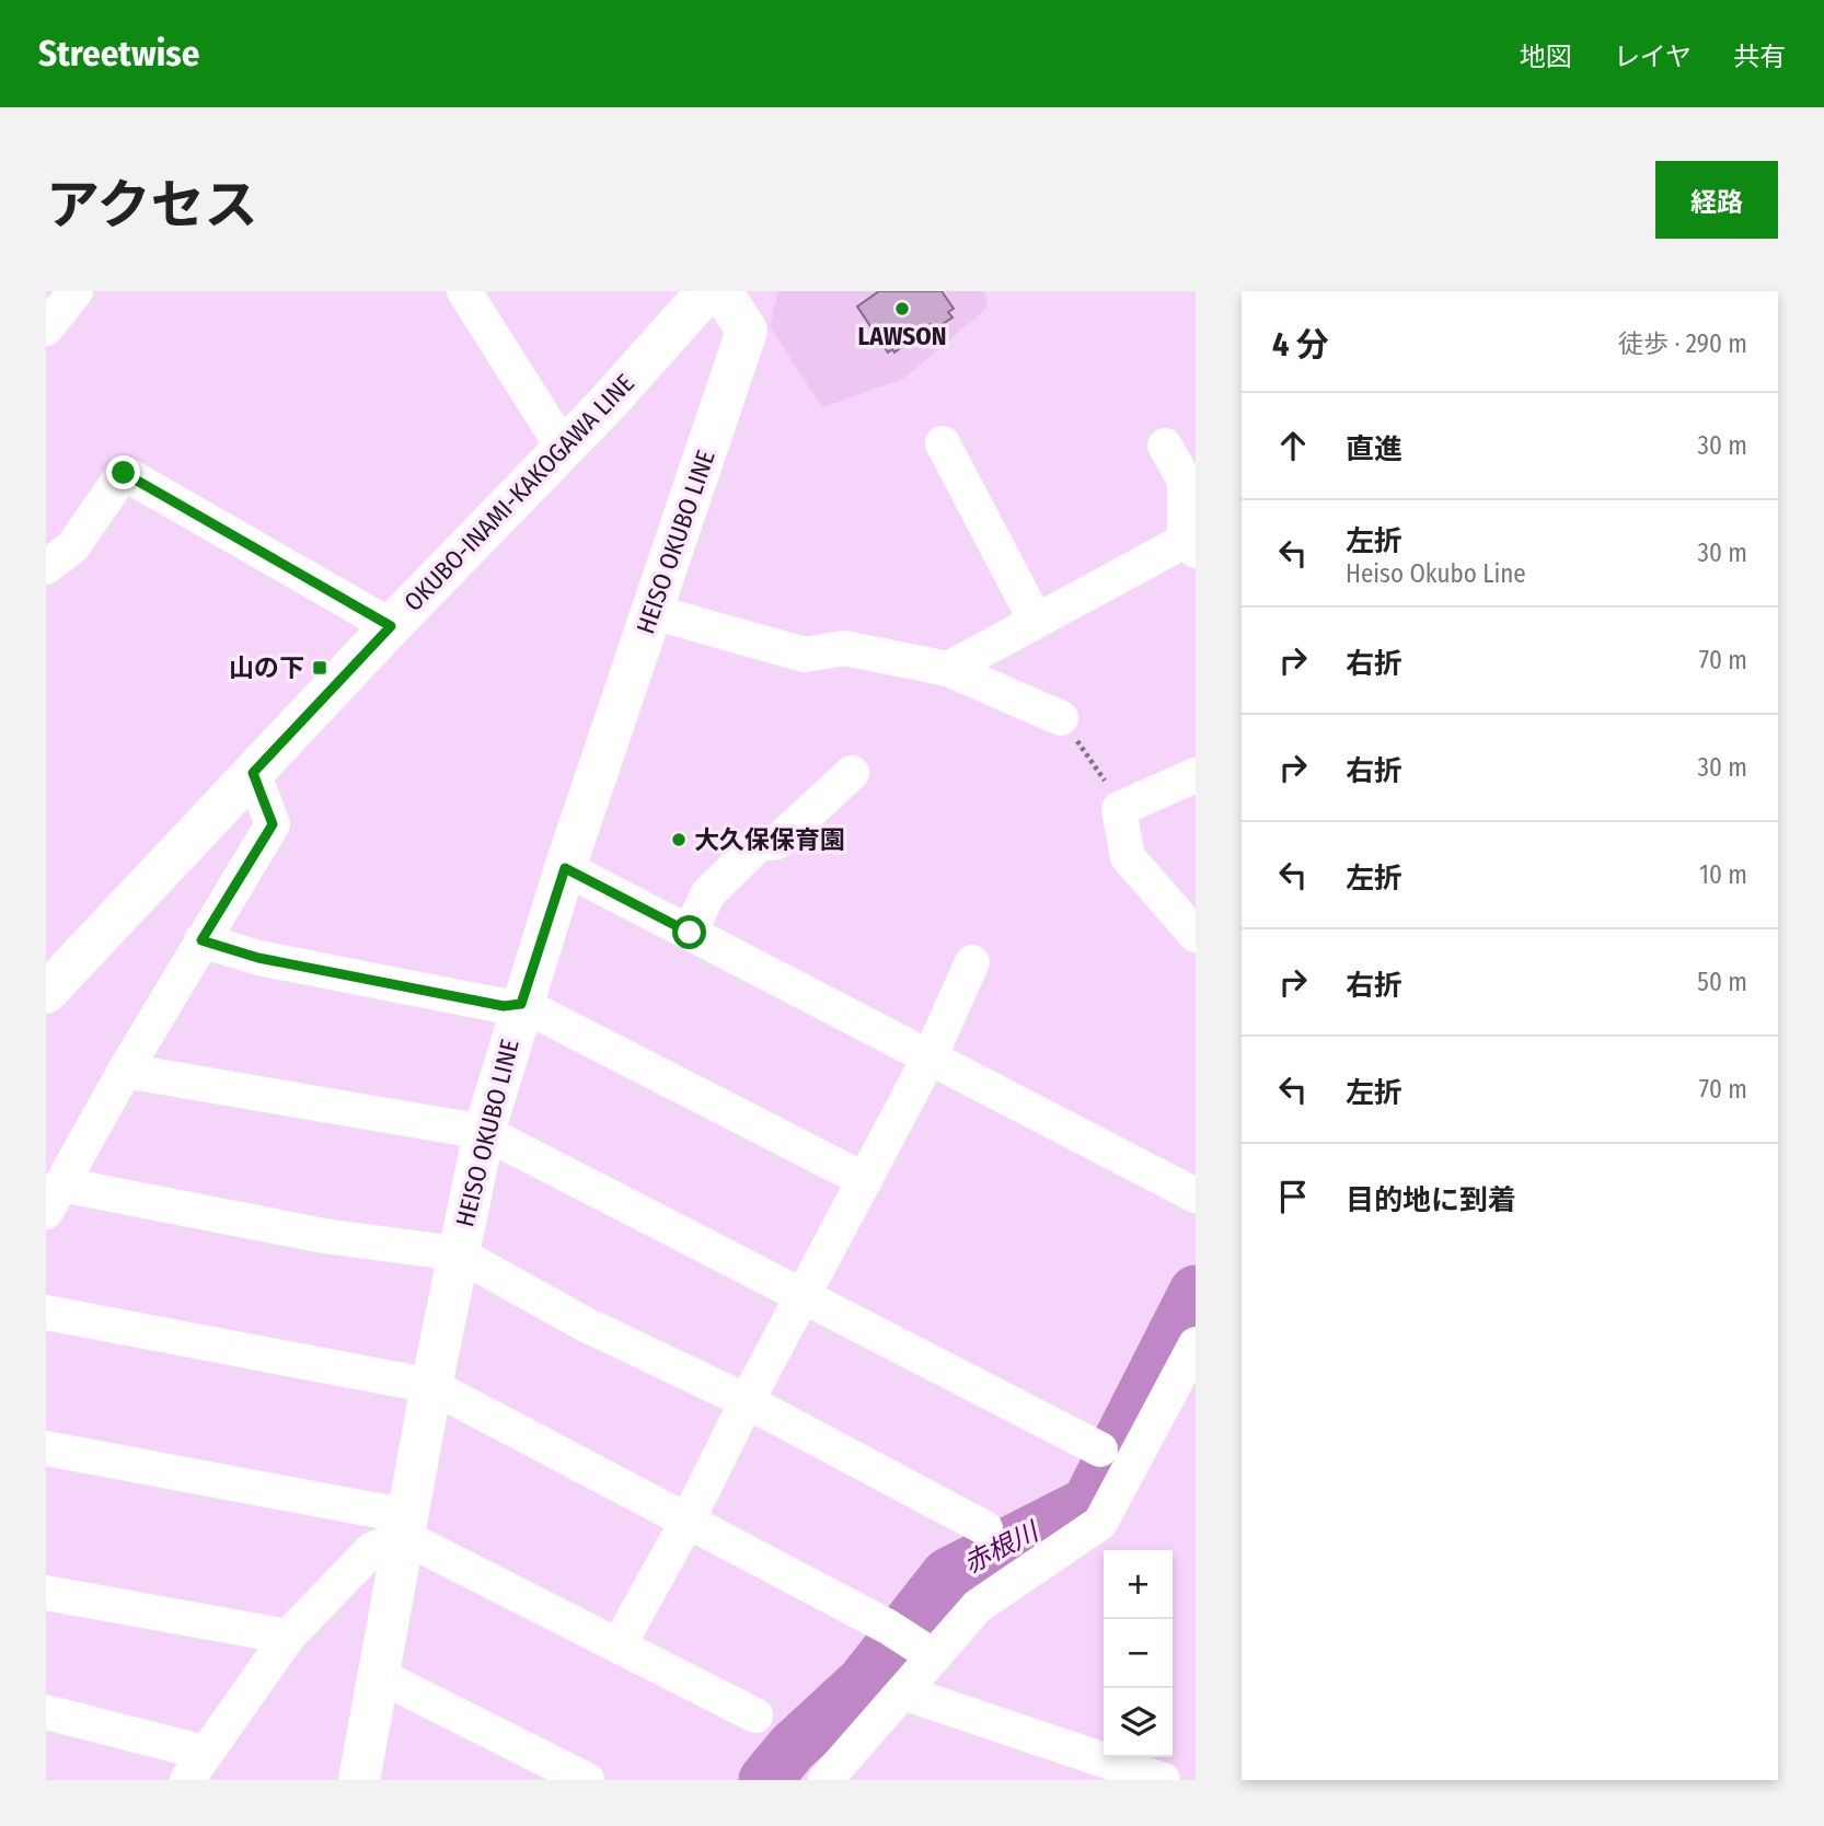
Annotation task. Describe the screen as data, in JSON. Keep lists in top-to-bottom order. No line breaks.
{"streets":{"main road":["OKUBO-INAMI-KAKOGAWA LINE","HEISO OKUBO LINE"]},"water":["赤根川"],"places":{"other":["LAWSON","大久保保育園"],"transit":["山の下"]},"page":{"header":"Streetwise","nav":["地図","レイヤ","共有"],"title":"アクセス","buttons":"経路","heading":["4 分","徒歩 · 290 m"],"list":[["直進","30 m"],["左折","Heiso Okubo Line","30 m"],["右折","70 m"],["右折","30 m"],["左折","10 m"],["右折","50 m"],["左折","70 m"],"目的地に到着"],"map_buttons":["+","−"]}}
